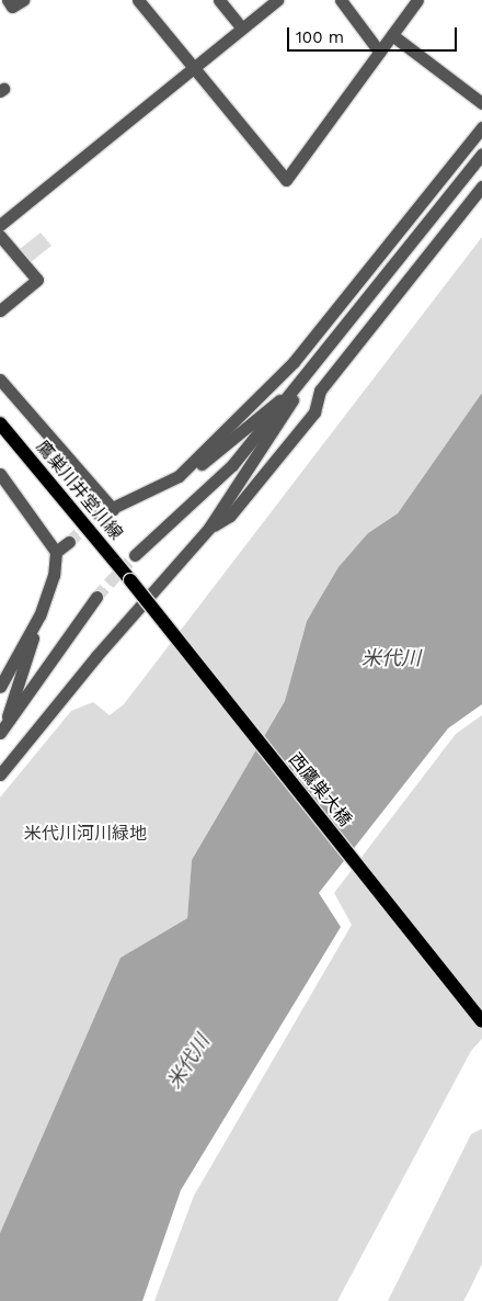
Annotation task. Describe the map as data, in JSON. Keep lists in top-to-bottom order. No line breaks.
{"streets":{"main road":["鷹巣川井堂川線","西鷹巣大橋"]},"crossings":[["鷹巣川井堂川線","西鷹巣大橋"]],"water":["米代川"],"parks":["米代川河川緑地"],"scale_bar":"100 m"}
